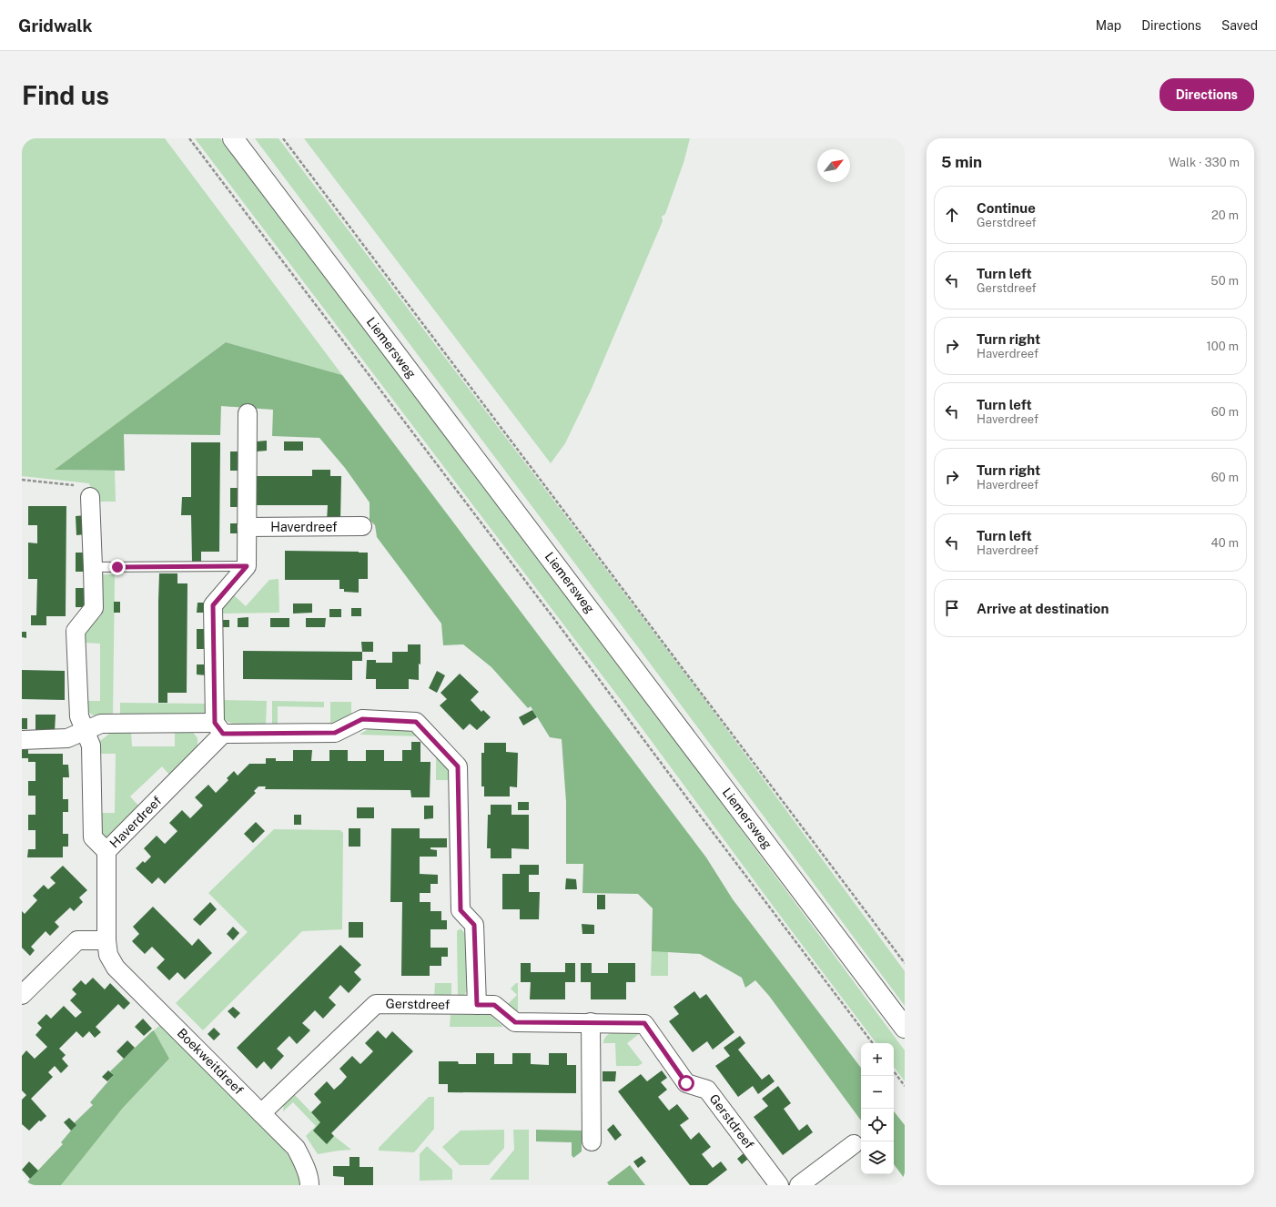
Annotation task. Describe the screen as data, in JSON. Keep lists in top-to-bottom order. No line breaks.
{"streets":{"main road":["Liemersweg"],"street":["Haverdreef","Gerstdreef","Boekweitdreef"]},"crossings":[["Haverdreef","Boekweitdreef"],["Gerstdreef","Boekweitdreef"]],"north":"top right","page":{"header":"Gridwalk","nav":["Map","Directions","Saved"],"buttons":"Directions","title":"Find us","heading":["5 min","Walk · 330 m"],"list":[["Continue","Gerstdreef","20 m"],["Turn left","Gerstdreef","50 m"],["Turn right","Haverdreef","100 m"],["Turn left","Haverdreef","60 m"],["Turn right","Haverdreef","60 m"],["Turn left","Haverdreef","40 m"],"Arrive at destination"],"map_buttons":["+","−"]}}
